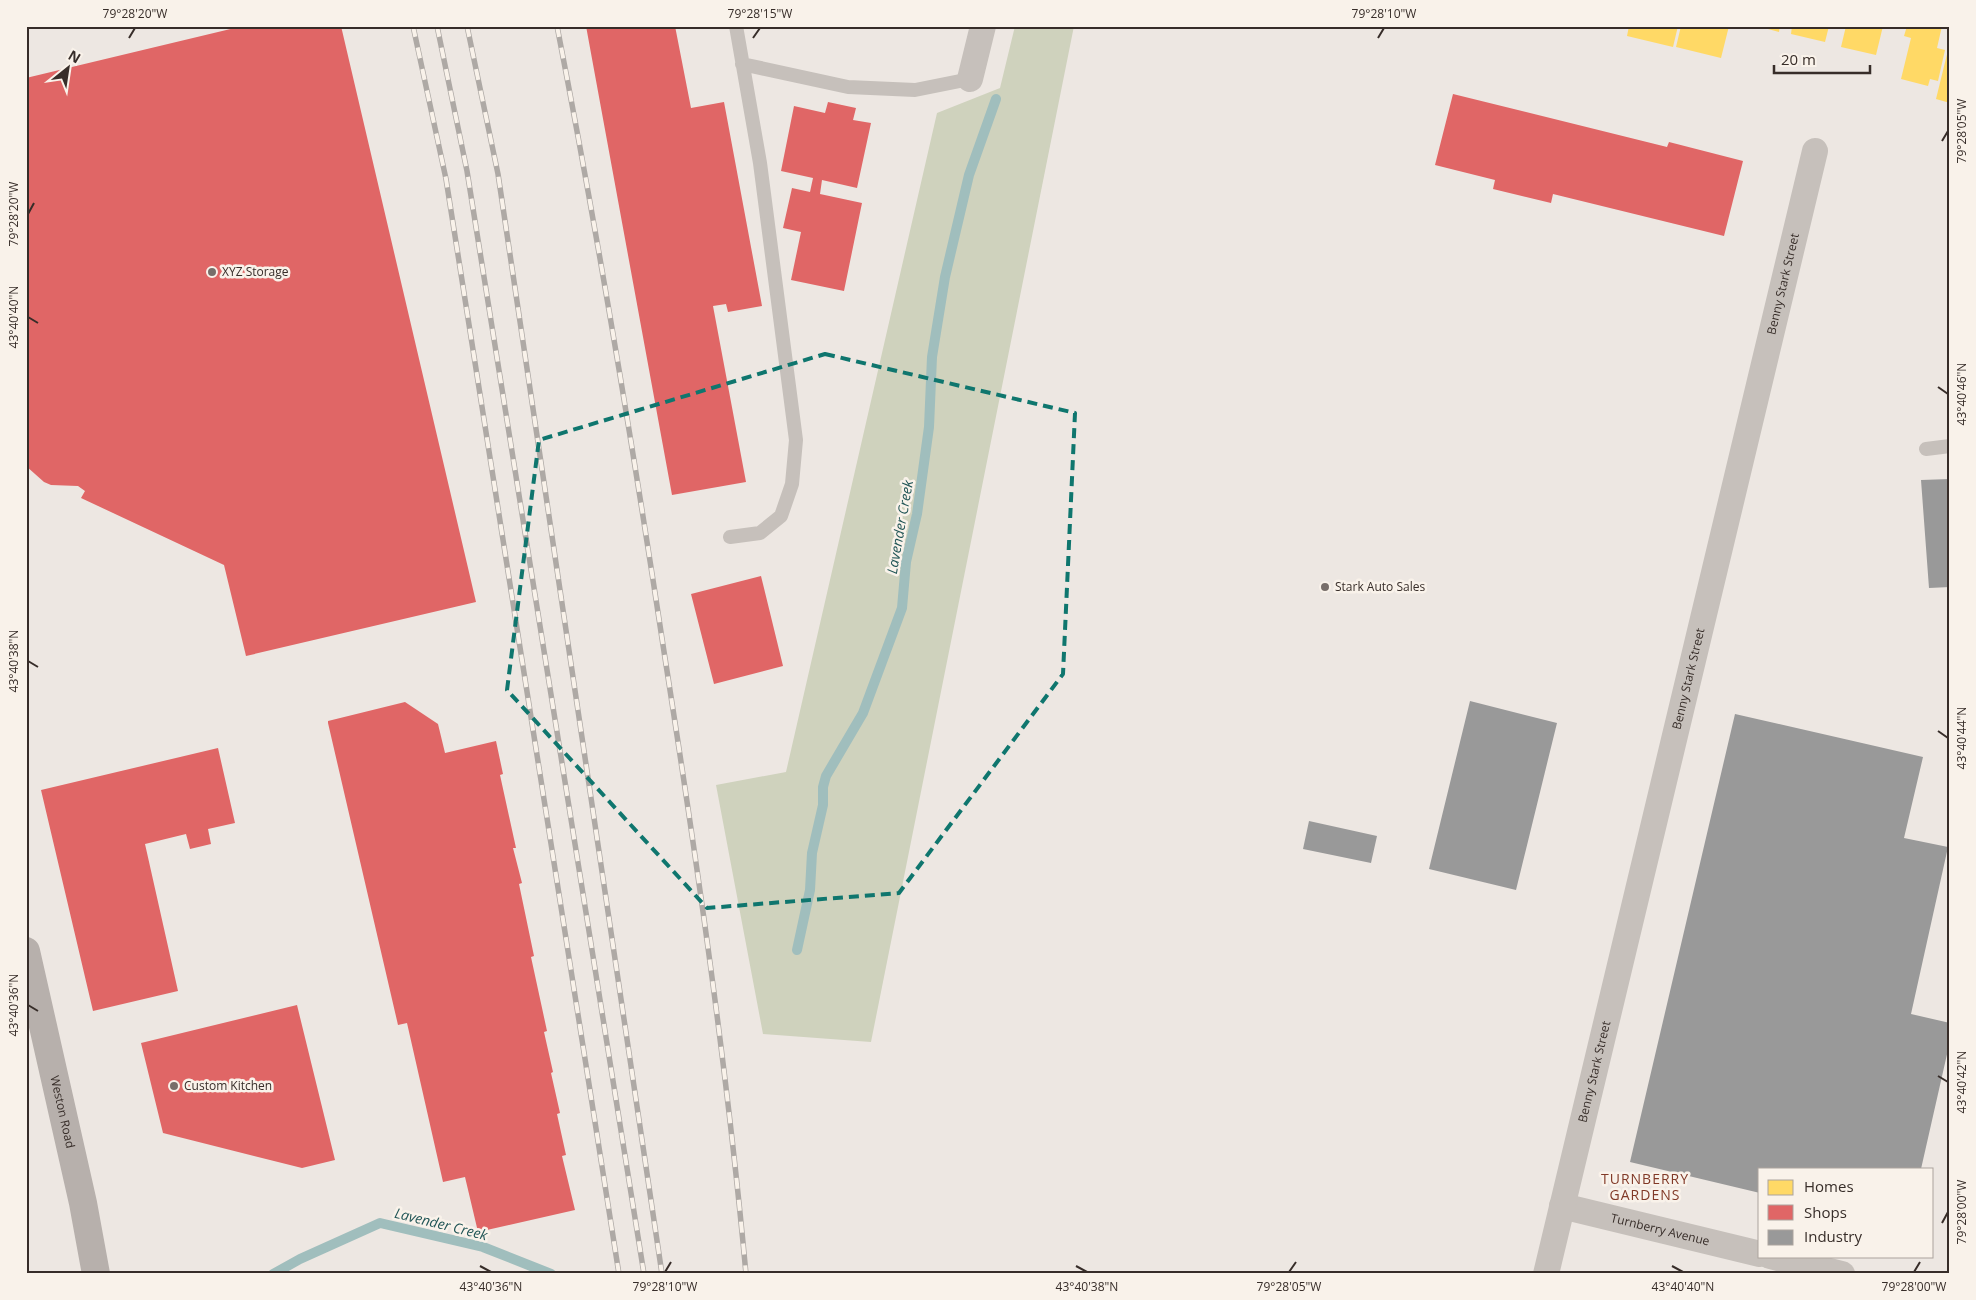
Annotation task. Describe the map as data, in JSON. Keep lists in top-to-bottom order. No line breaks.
{"streets":{"main road":["Weston Road"],"street":["Benny Stark Street","Turnberry Avenue"]},"crossings":[["Benny Stark Street","Turnberry Avenue"]],"districts":["TURNBERRY GARDENS"],"water":["Lavender Creek"],"places":["XYZ Storage","Stark Auto Sales","Custom Kitchen"],"legend":["Homes","Shops","Industry"],"scale_bar":"20 m","north":"top right","coordinates":["79°28'20\"W","79°28'15\"W","79°28'10\"W","79°28'05\"W","43°40'40\"N","43°40'46\"N","43°40'38\"N","43°40'44\"N","43°40'36\"N","43°40'42\"N","79°28'00\"W"]}
